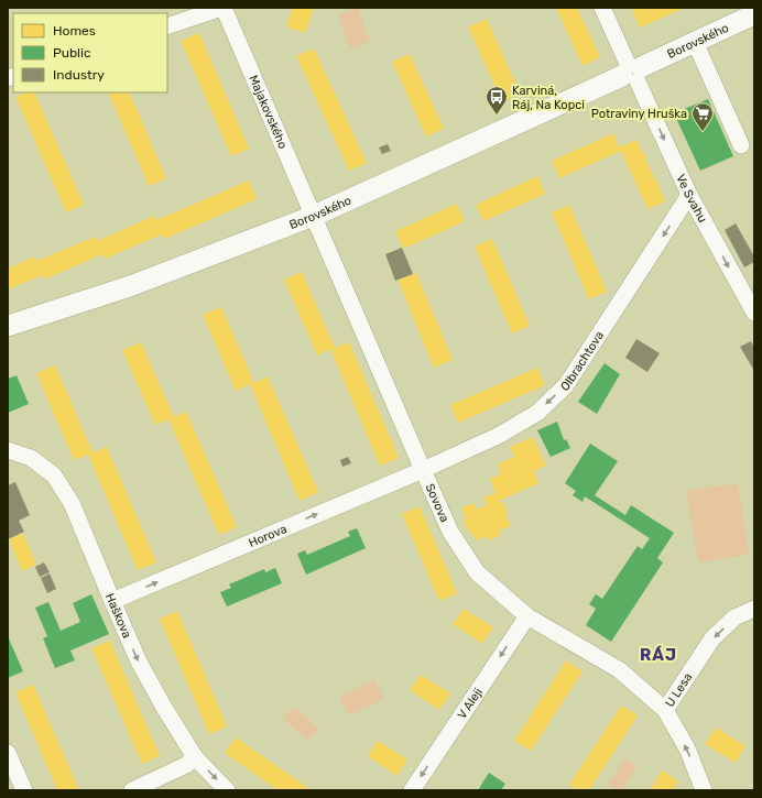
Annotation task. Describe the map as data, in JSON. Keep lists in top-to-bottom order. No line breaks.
{"streets":{"main road":["Borovského"],"street":["Majakovského","Ve Svahu","Olbrachtova","Sovova","Horova","Haškova","U Lesa","V Aleji"]},"crossings":[["Borovského","Majakovského"],["Borovského","Ve Svahu"],["Borovského","Sovova"],["Majakovského","Sovova"],["Ve Svahu","Olbrachtova"],["Olbrachtova","Sovova"],["Olbrachtova","Horova"],["Sovova","Horova"],["Sovova","U Lesa"],["Sovova","V Aleji"],["Horova","Haškova"]],"one_way":["Olbrachtova","Horova","Haškova","V Aleji"],"districts":["RÁJ"],"places":{"bus stop":["Karviná, Ráj, Na Kopci"],"supermarket":["Potraviny Hruška"]},"legend":["Homes","Public","Industry"]}
